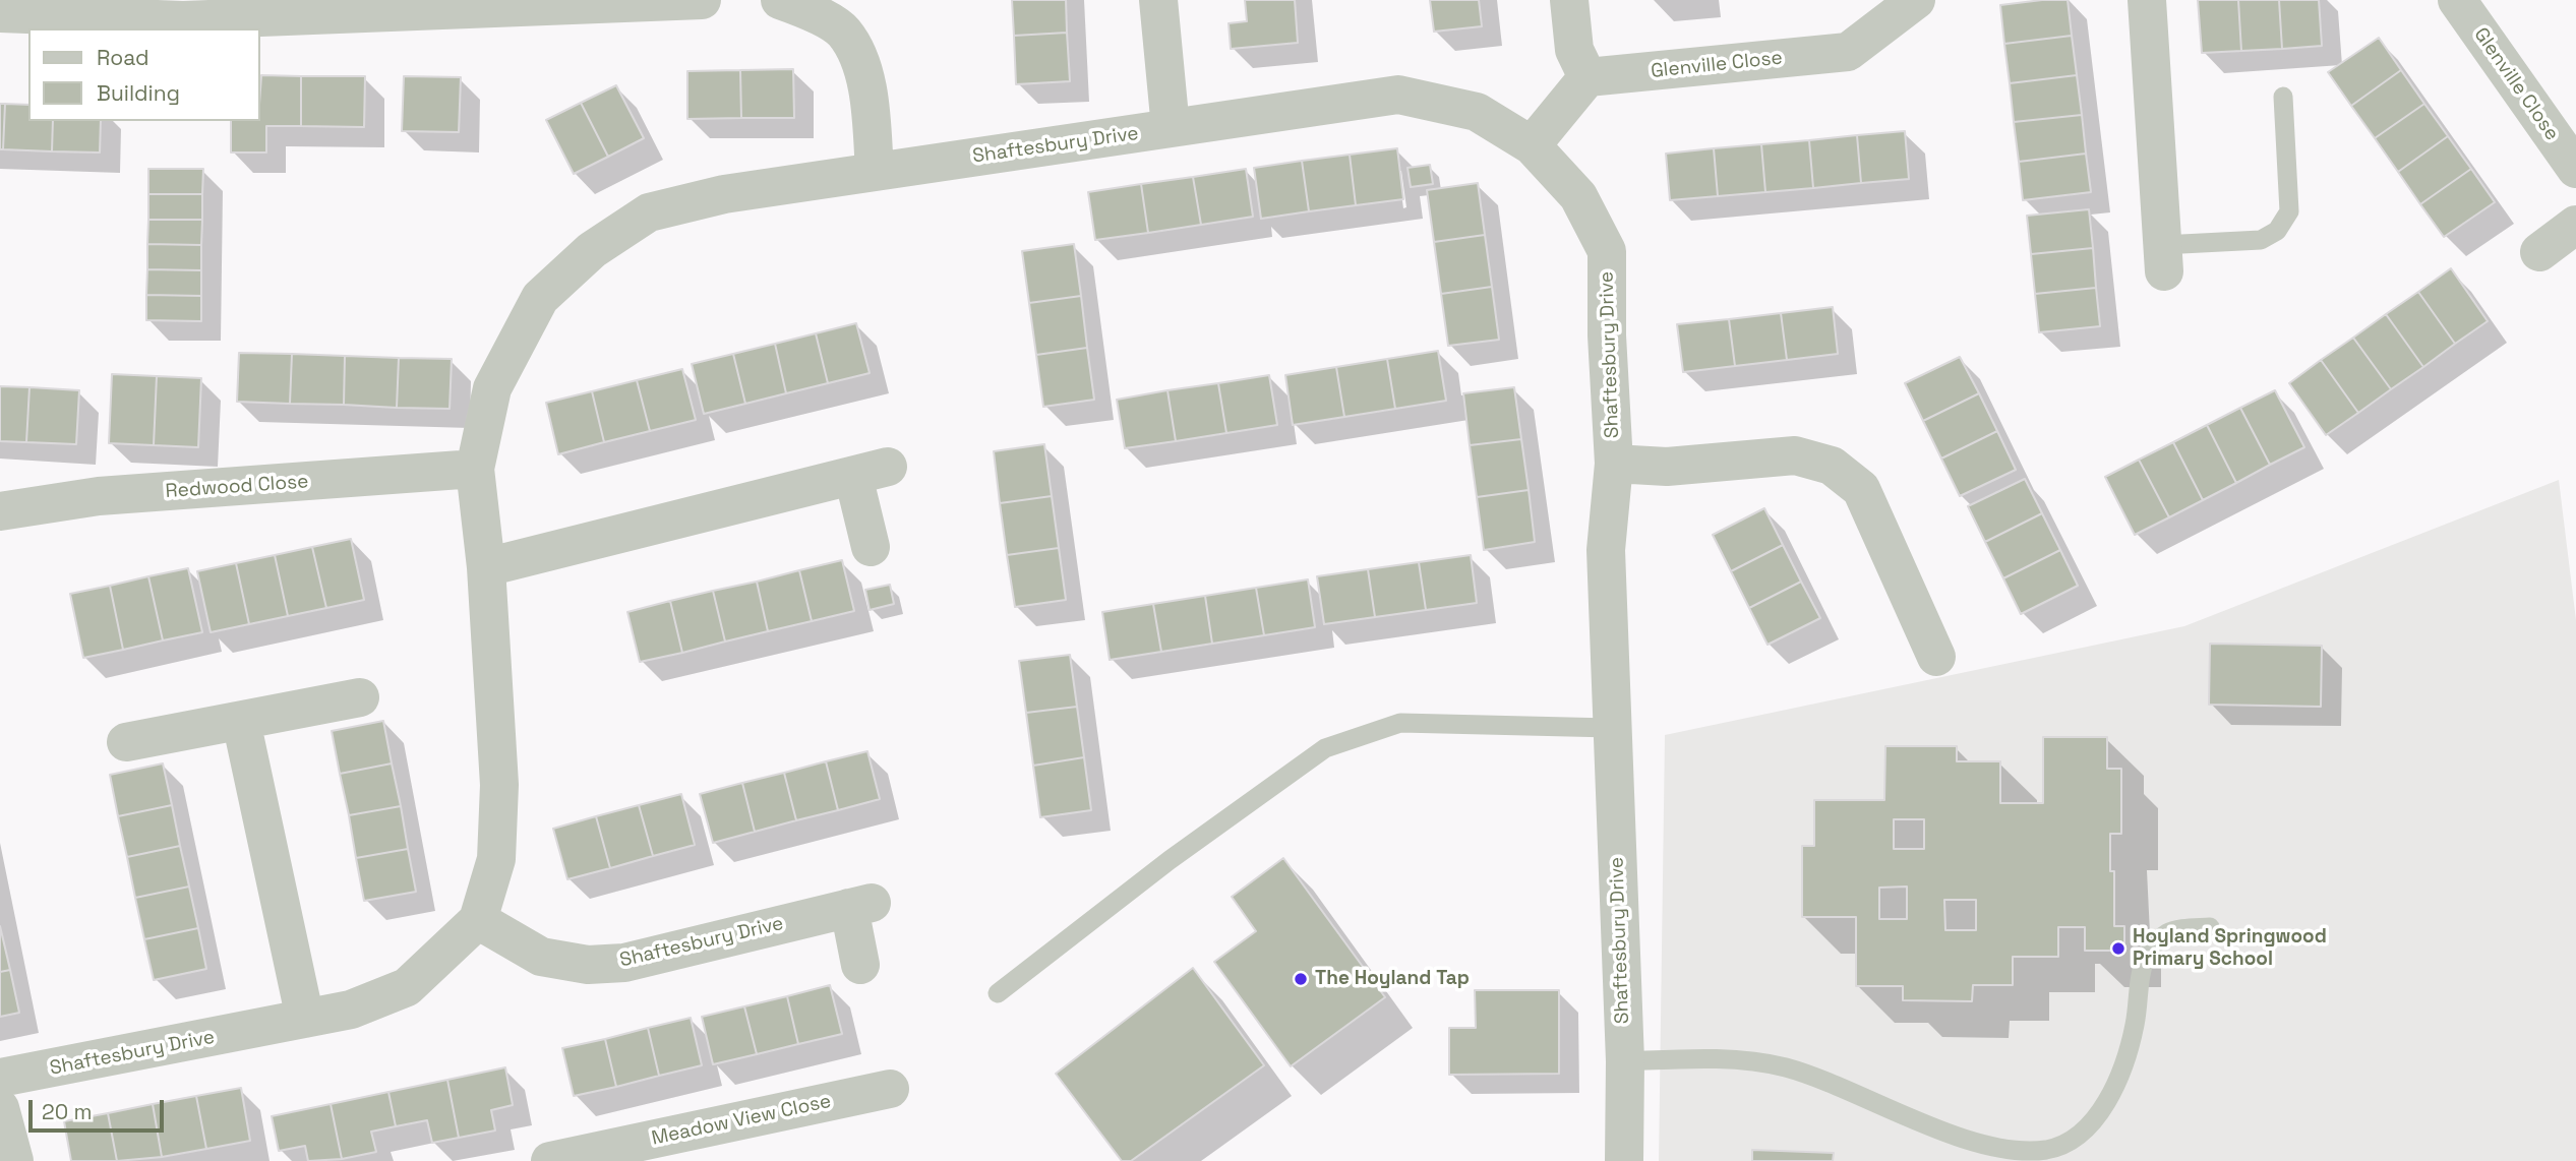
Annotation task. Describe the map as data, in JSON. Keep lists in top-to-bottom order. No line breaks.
{"streets":{"street":["Glenville Close","Shaftesbury Drive","Redwood Close","Meadow View Close"]},"crossings":[["Shaftesbury Drive","Redwood Close"]],"places":["Hoyland Springwood Primary School","The Hoyland Tap"],"legend":["Road","Building"],"scale_bar":"20 m"}
